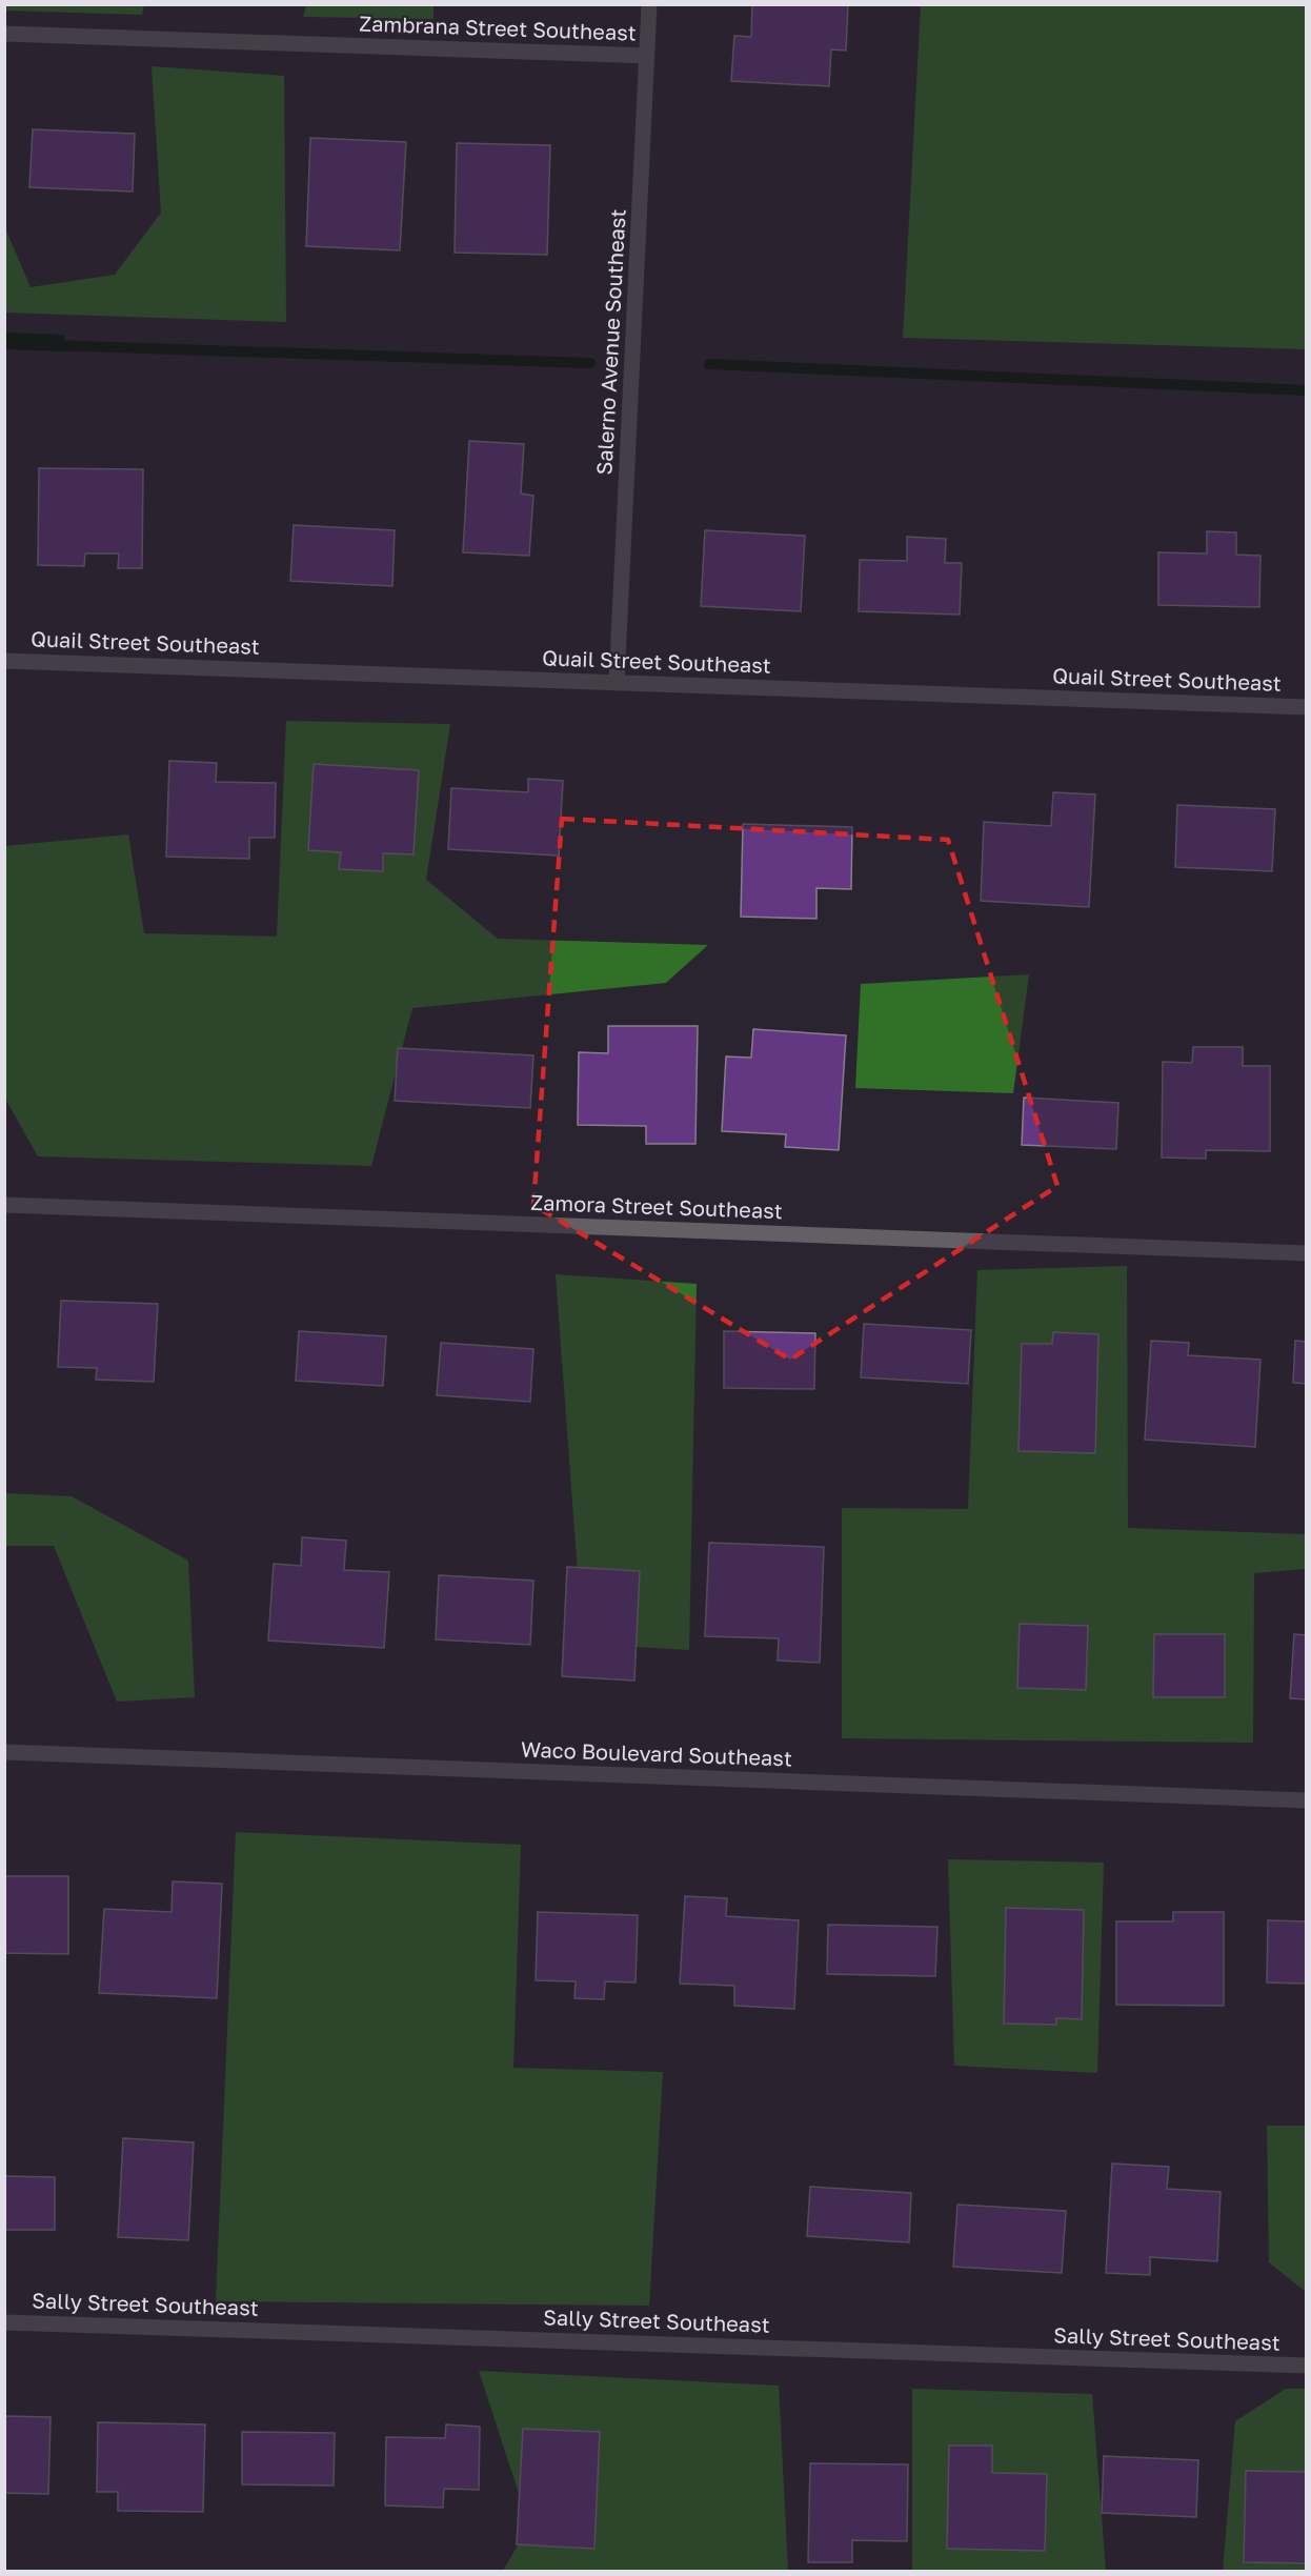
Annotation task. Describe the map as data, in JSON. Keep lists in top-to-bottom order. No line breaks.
{"streets":{"street":["Zambrana Street Southeast","Salerno Avenue Southeast","Quail Street Southeast","Zamora Street Southeast","Waco Boulevard Southeast","Sally Street Southeast"]},"crossings":[["Zambrana Street Southeast","Salerno Avenue Southeast"],["Salerno Avenue Southeast","Quail Street Southeast"]]}
